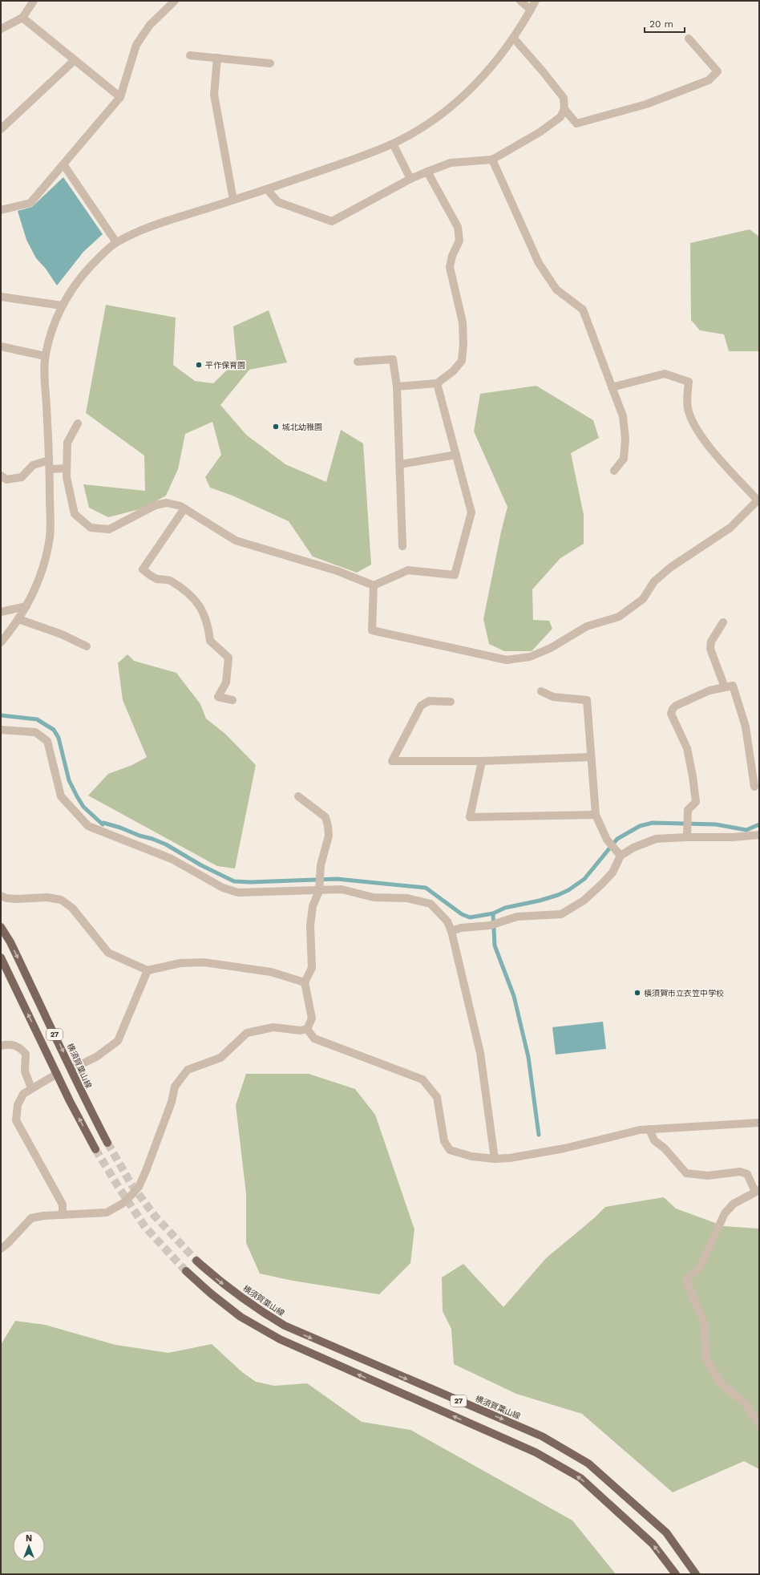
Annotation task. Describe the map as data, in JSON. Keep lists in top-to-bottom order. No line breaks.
{"streets":{"main road":["27","横須賀葉山線"]},"places":["平作保育園","城北幼稚園","横須賀市立衣笠中学校"],"scale_bar":"20 m","north":"top"}
